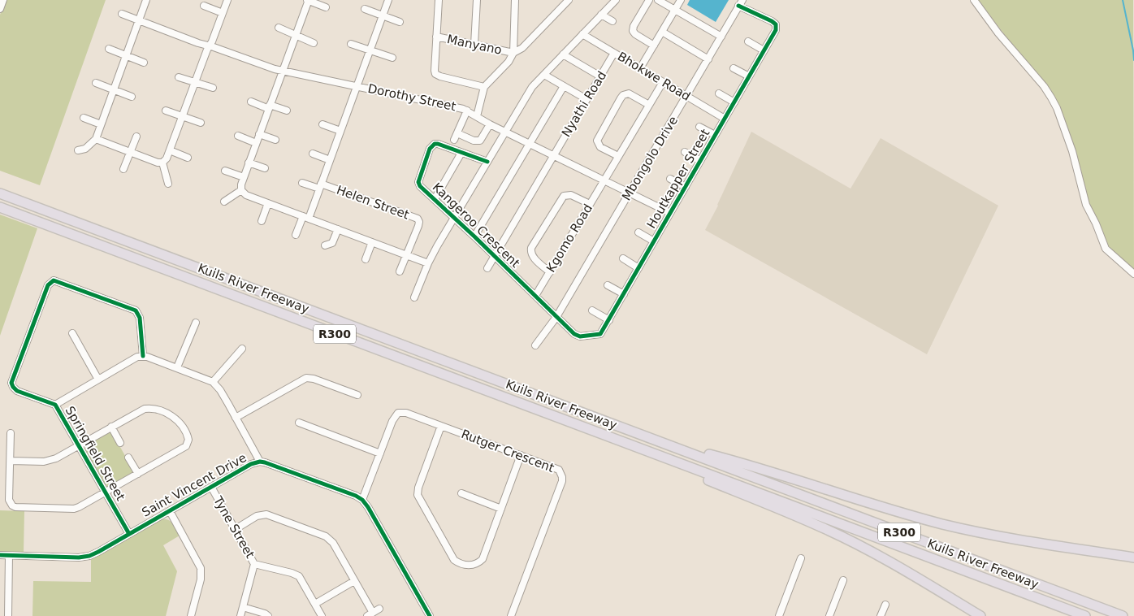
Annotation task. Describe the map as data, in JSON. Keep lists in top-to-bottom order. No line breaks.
{"streets":{"highway":["Kuils River Freeway","R300"],"street":["Manyano","Bhokwe Road","Dorothy Street","Nyathi Road","Mbongolo Drive","Houtkapper Street","Helen Street","Kangeroo Crescent","Kgomo Road","Rutger Crescent","Springfield Street","Saint Vincent Drive","Tyne Street"]},"crossings":[["Bhokwe Road","Nyathi Road"],["Bhokwe Road","Mbongolo Drive"],["Bhokwe Road","Houtkapper Street"],["Bhokwe Road","Kgomo Road"],["Dorothy Street","Nyathi Road"],["Dorothy Street","Mbongolo Drive"],["Dorothy Street","Houtkapper Street"],["Dorothy Street","Kgomo Road"],["Nyathi Road","Kangeroo Crescent"],["Mbongolo Drive","Houtkapper Street"],["Mbongolo Drive","Kangeroo Crescent"],["Houtkapper Street","Kangeroo Crescent"],["Kangeroo Crescent","Kgomo Road"],["Rutger Crescent","Saint Vincent Drive"],["Springfield Street","Saint Vincent Drive"],["Saint Vincent Drive","Tyne Street"]]}
